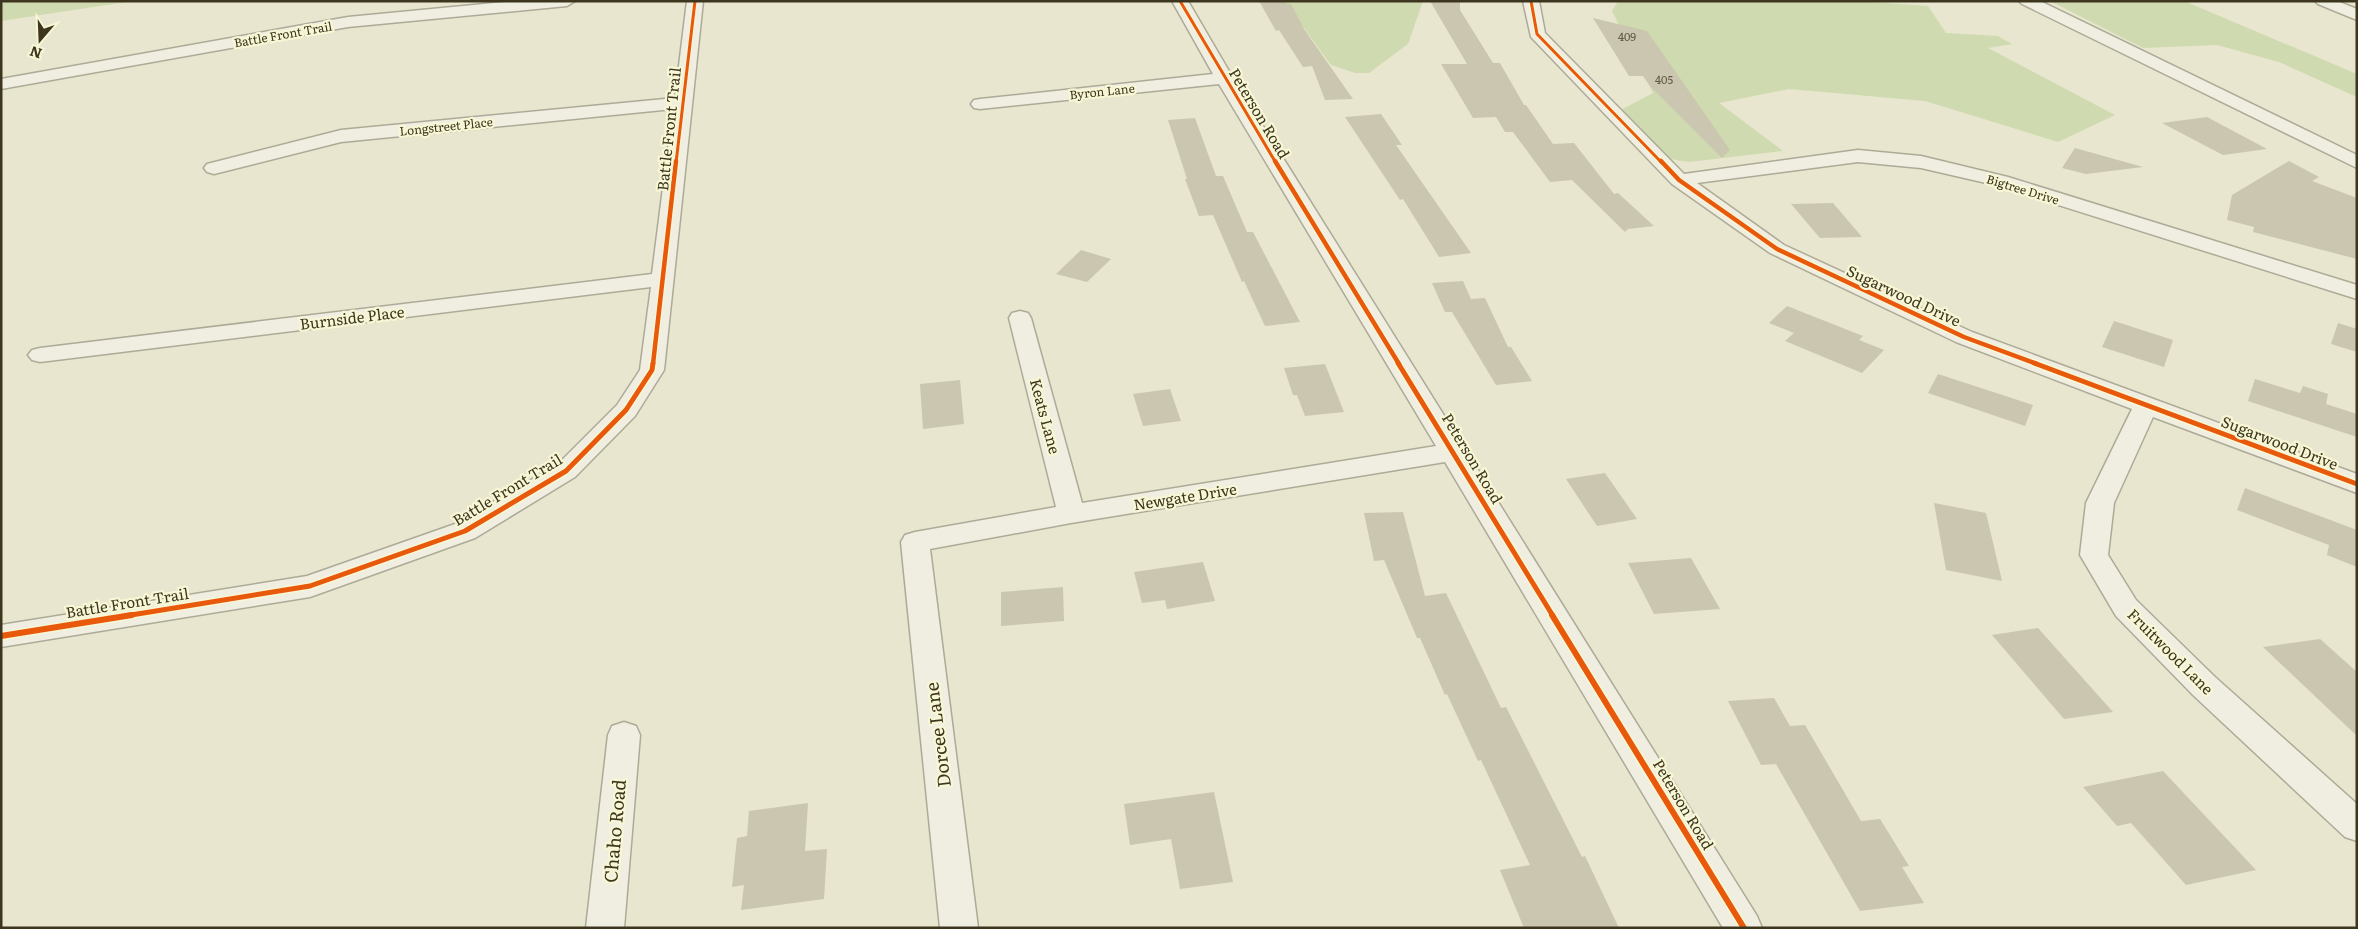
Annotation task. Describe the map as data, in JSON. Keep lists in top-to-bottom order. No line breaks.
{"streets":{"street":["Battle Front Trail","Byron Lane","Peterson Road","Longstreet Place","Bigtree Drive","Sugarwood Drive","Burnside Place","Keats Lane","Newgate Drive","Fruitwood Lane","Dorcee Lane","Chaho Road"]},"crossings":[["Battle Front Trail","Longstreet Place"],["Battle Front Trail","Burnside Place"],["Byron Lane","Peterson Road"],["Peterson Road","Newgate Drive"],["Bigtree Drive","Sugarwood Drive"],["Sugarwood Drive","Fruitwood Lane"],["Keats Lane","Newgate Drive"],["Newgate Drive","Dorcee Lane"]],"house_numbers":["409","405"],"north":"bottom"}
